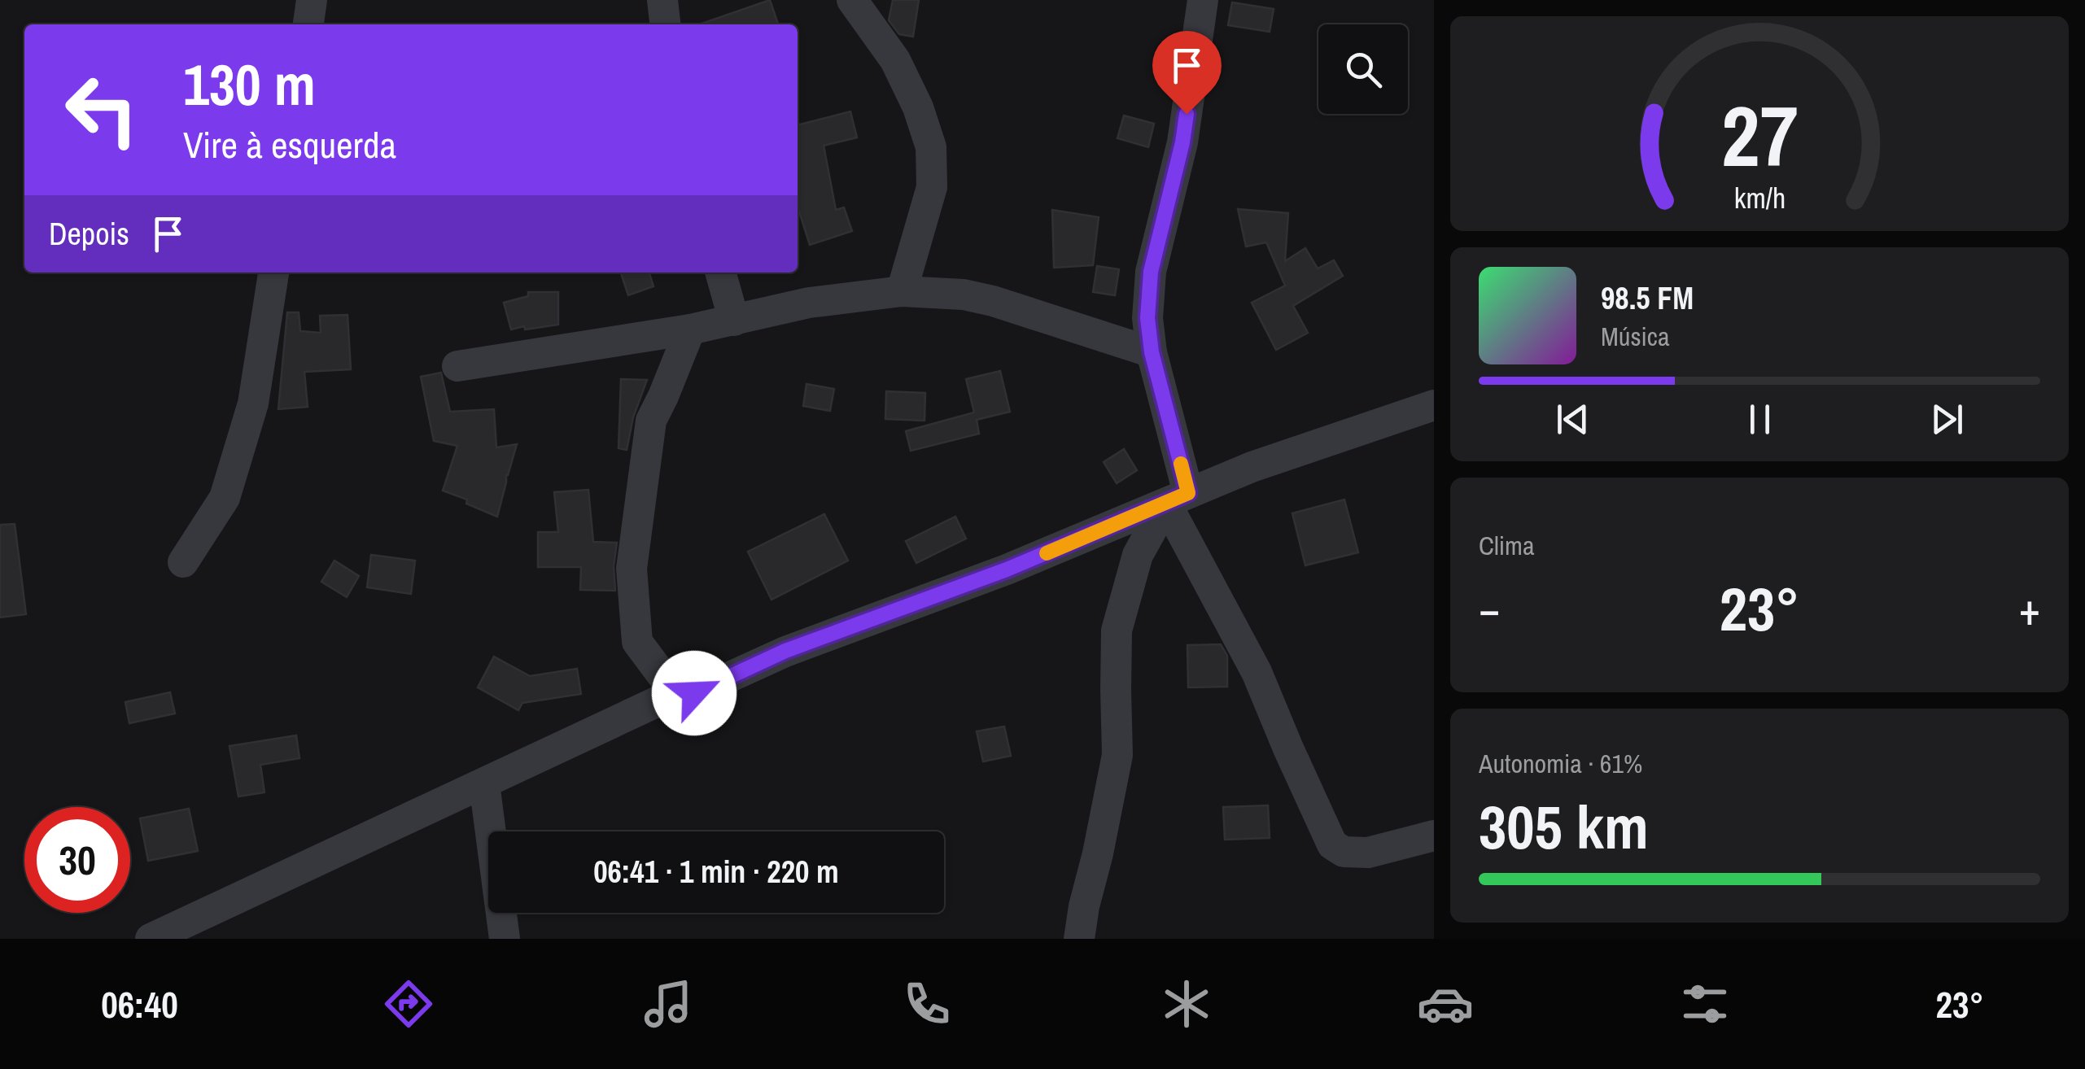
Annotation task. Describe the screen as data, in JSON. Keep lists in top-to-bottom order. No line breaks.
{"page":{"turn":["130 m","Vire à esquerda"],"then":"Depois","song":["98.5 FM","Música"],"tile":["Clima",["Autonomia · 61%","305 km"]],"heat":["−","23°","+"],"limit":"30","trip":"06:41 · 1 min · 220 m","tabs":["06:40","23°"],"gauge":["27","km/h"]}}
